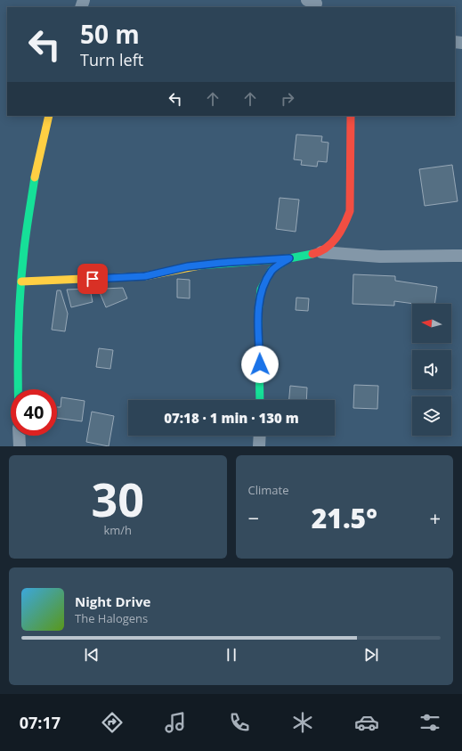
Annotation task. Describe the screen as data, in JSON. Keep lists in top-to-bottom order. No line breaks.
{"north":"left","page":{"turn":["50 m","Turn left"],"limit":"40","trip":"07:18 · 1 min · 130 m","tile":[["30","km/h"],"Climate"],"heat":["−","21.5°","+"],"song":["Night Drive","The Halogens"],"tabs":"07:17"}}
